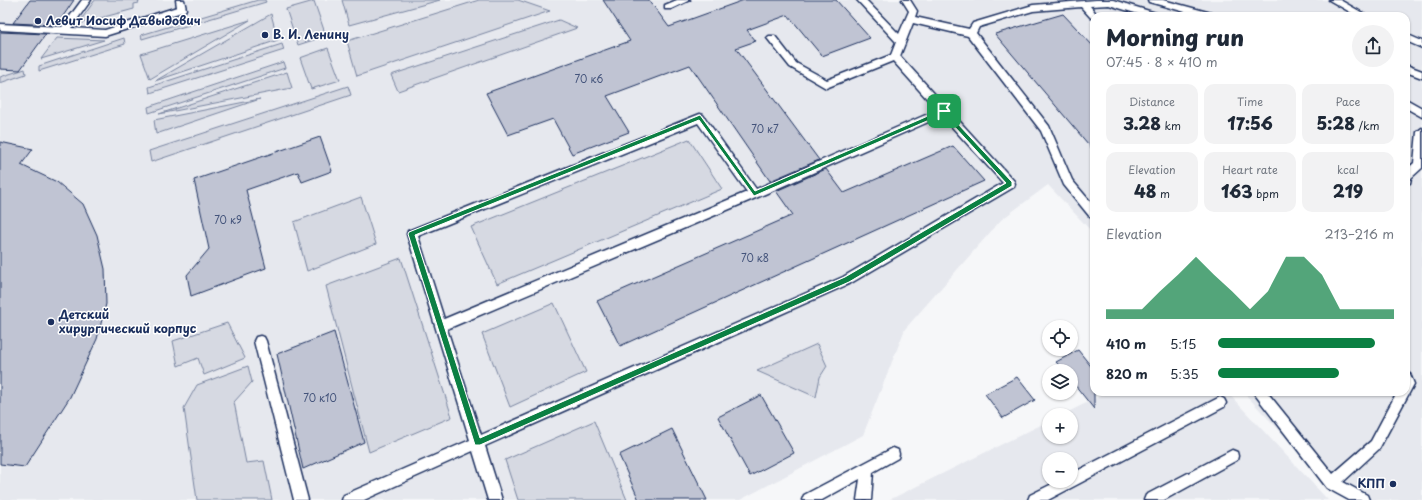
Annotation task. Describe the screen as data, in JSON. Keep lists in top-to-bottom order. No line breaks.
{"places":["Левит Иосиф Давыдович","В. И. Ленину","Детский хирургический корпус","КПП"],"house_numbers":["70 к6","70 к7","70 к9","70 к8","70 к10"],"page":{"heading":["Morning run","07:45 · 8 × 410 m"],"stats":[["Distance","3.28 km"],["Time","17:56"],["Pace","5:28 /km"],["Elevation","48 m"],["Heart rate","163 bpm"],["kcal","219"]],"chart":["Elevation","213–216 m"],"map_buttons":["+","−"],"list":[{"name":"410 m","note":"5:15"},{"name":"820 m","note":"5:35"}]}}
